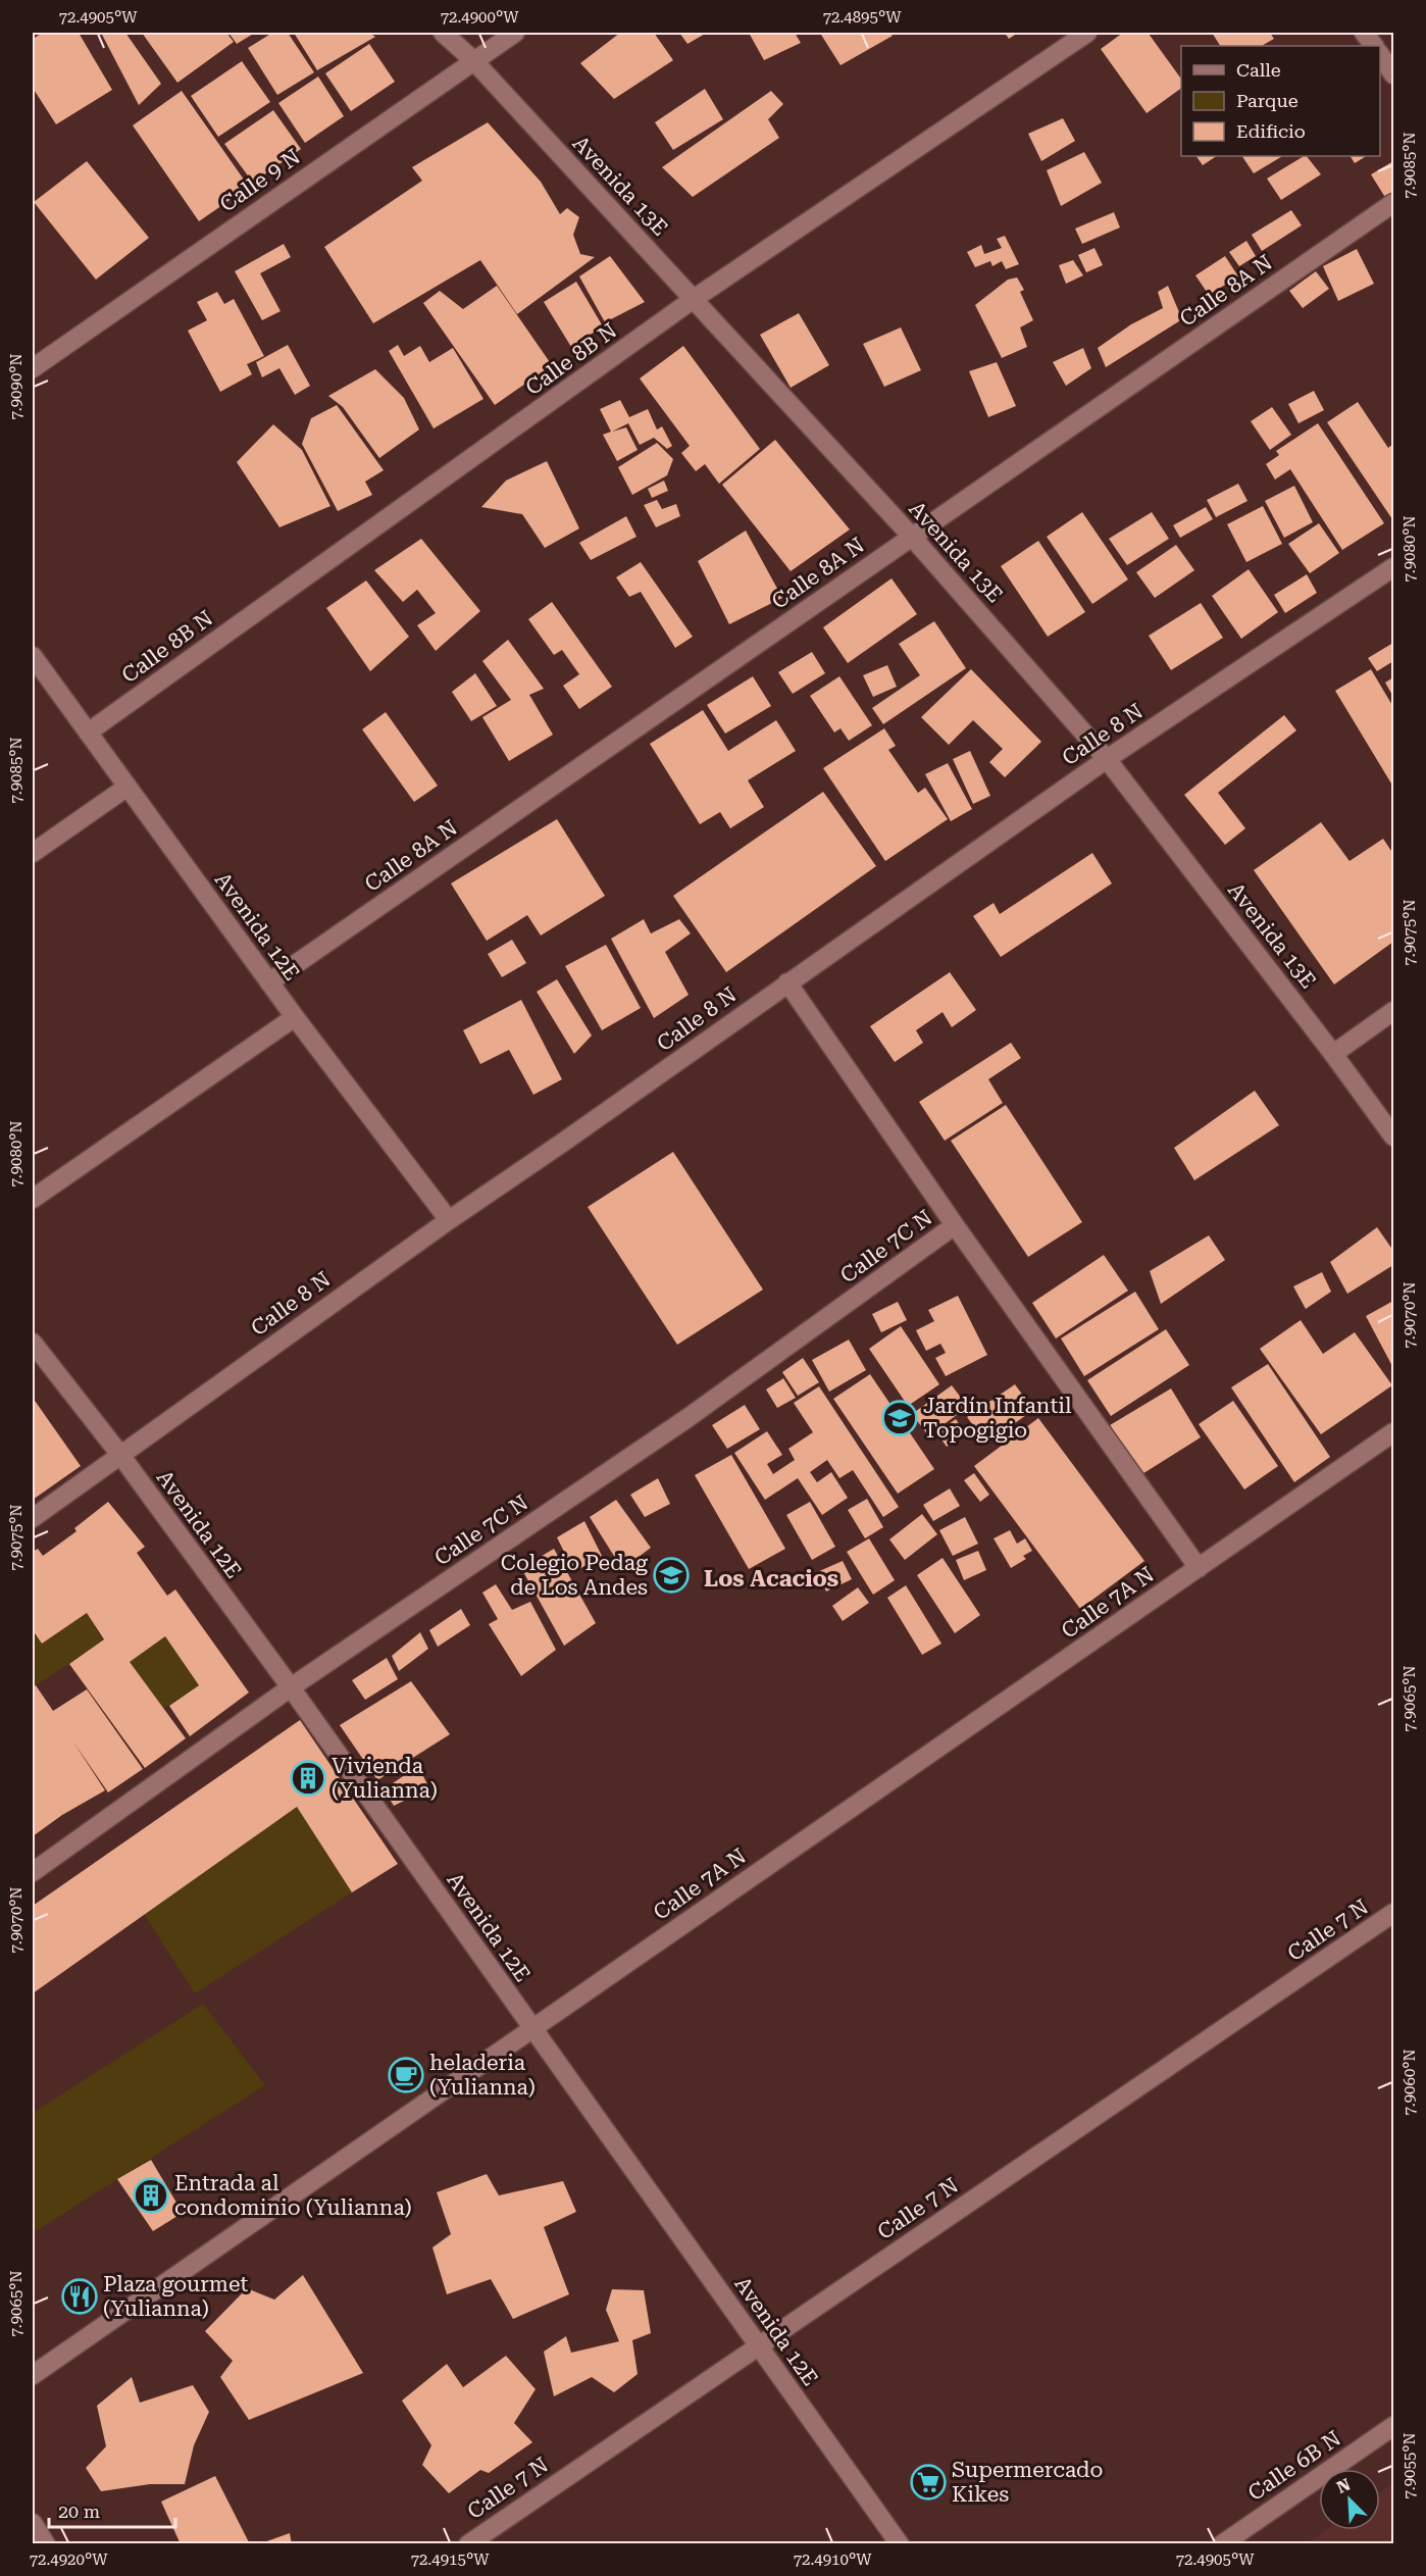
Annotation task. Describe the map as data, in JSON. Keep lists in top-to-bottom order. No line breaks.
{"streets":{"street":["Calle 9 N","Avenida 13E","Calle 8A N","Calle 8B N","Calle 8 N","Avenida 12E","Calle 7C N","Calle 7A N","Calle 7 N","Calle 6B N"]},"crossings":[["Calle 9 N","Avenida 13E"],["Avenida 13E","Calle 8A N"],["Avenida 13E","Calle 8B N"],["Avenida 13E","Calle 8 N"],["Calle 8A N","Avenida 12E"],["Calle 8B N","Avenida 12E"],["Calle 8 N","Avenida 12E"],["Avenida 12E","Calle 7C N"],["Avenida 12E","Calle 7A N"],["Avenida 12E","Calle 7 N"]],"districts":["Los Acacios"],"places":{"school or university":["Jardín Infantil Topogigio","Colegio Pedag de Los Andes"],"building":["Vivienda (Yulianna)","Entrada al condominio (Yulianna)"],"cafe":["heladeria (Yulianna)"],"restaurant":["Plaza gourmet (Yulianna)"],"supermarket":["Supermercado Kikes"]},"legend":["Calle","Parque","Edificio"],"scale_bar":"20 m","north":"top left","coordinates":["72.4905°W","72.4900°W","72.4895°W","7.9085°N","7.9090°N","7.9080°N","7.9075°N","7.9070°N","7.9065°N","7.9060°N","7.9055°N","72.4920°W","72.4915°W","72.4910°W"]}
